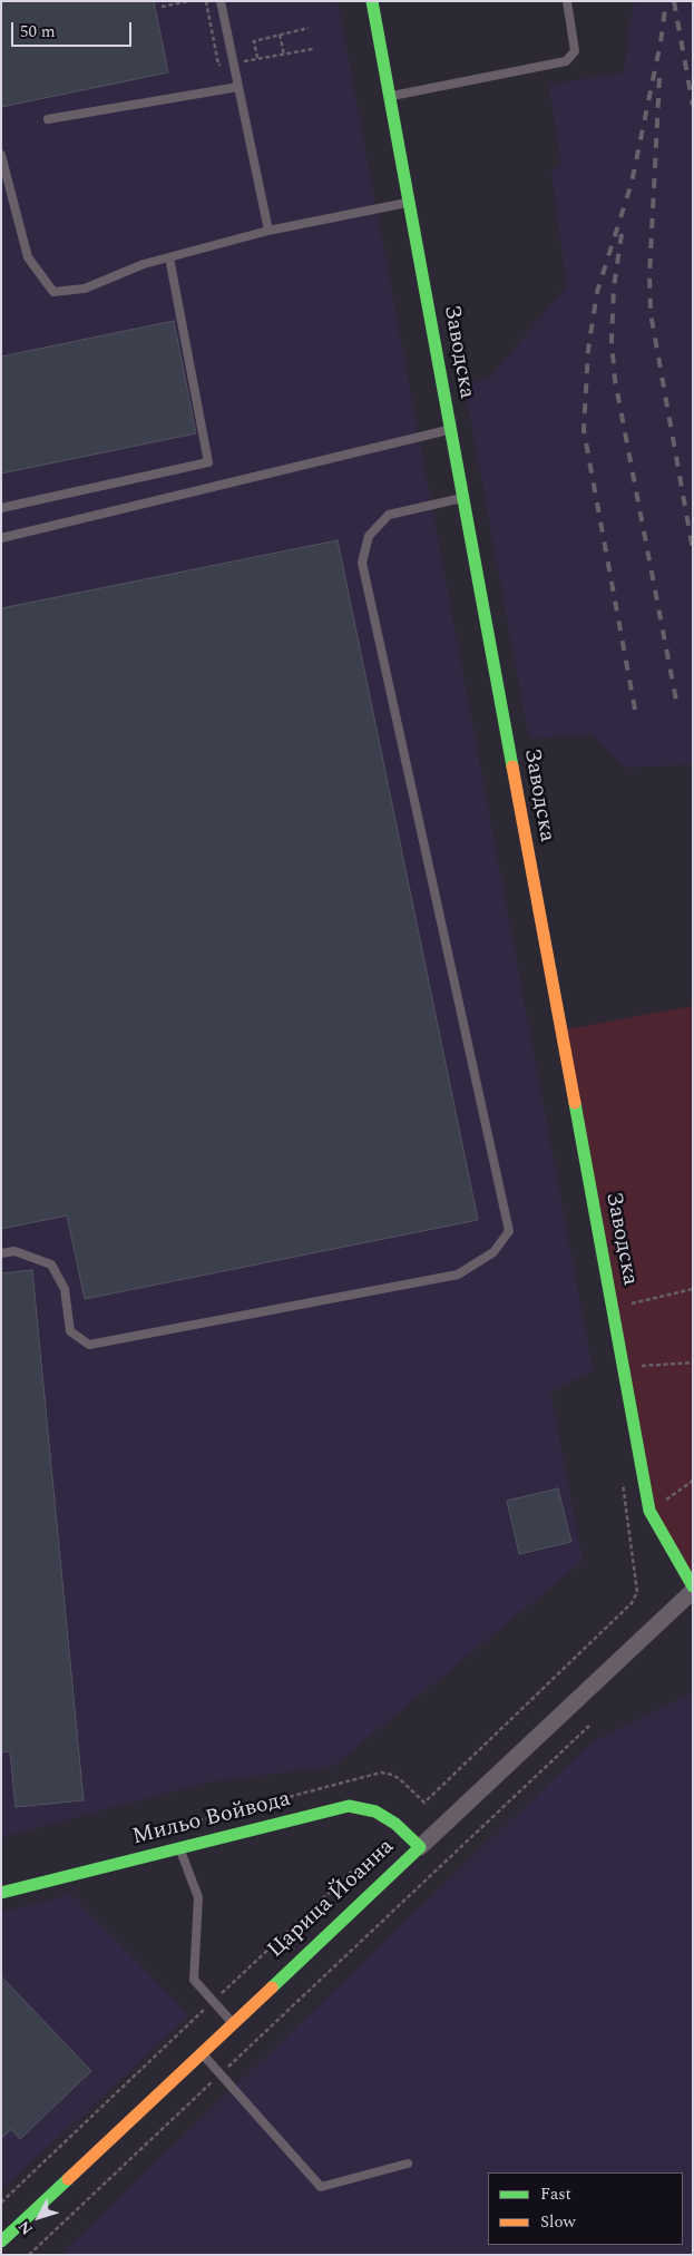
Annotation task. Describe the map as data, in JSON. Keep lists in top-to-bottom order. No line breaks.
{"streets":{"street":["Заводска","Мильо Войвода","Царица Йоанна"]},"crossings":[["Заводска","Царица Йоанна"],["Мильо Войвода","Царица Йоанна"]],"legend":["Fast","Slow"],"scale_bar":"50 m","north":"bottom left"}
